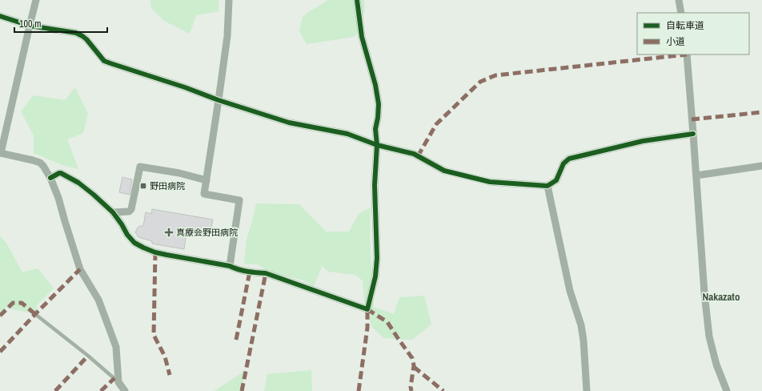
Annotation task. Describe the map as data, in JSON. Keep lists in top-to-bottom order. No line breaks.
{"districts":["Nakazato"],"places":{"transit":["野田病院"],"health":["真療会野田病院"]},"legend":["自転車道","小道"],"scale_bar":"100 m"}
